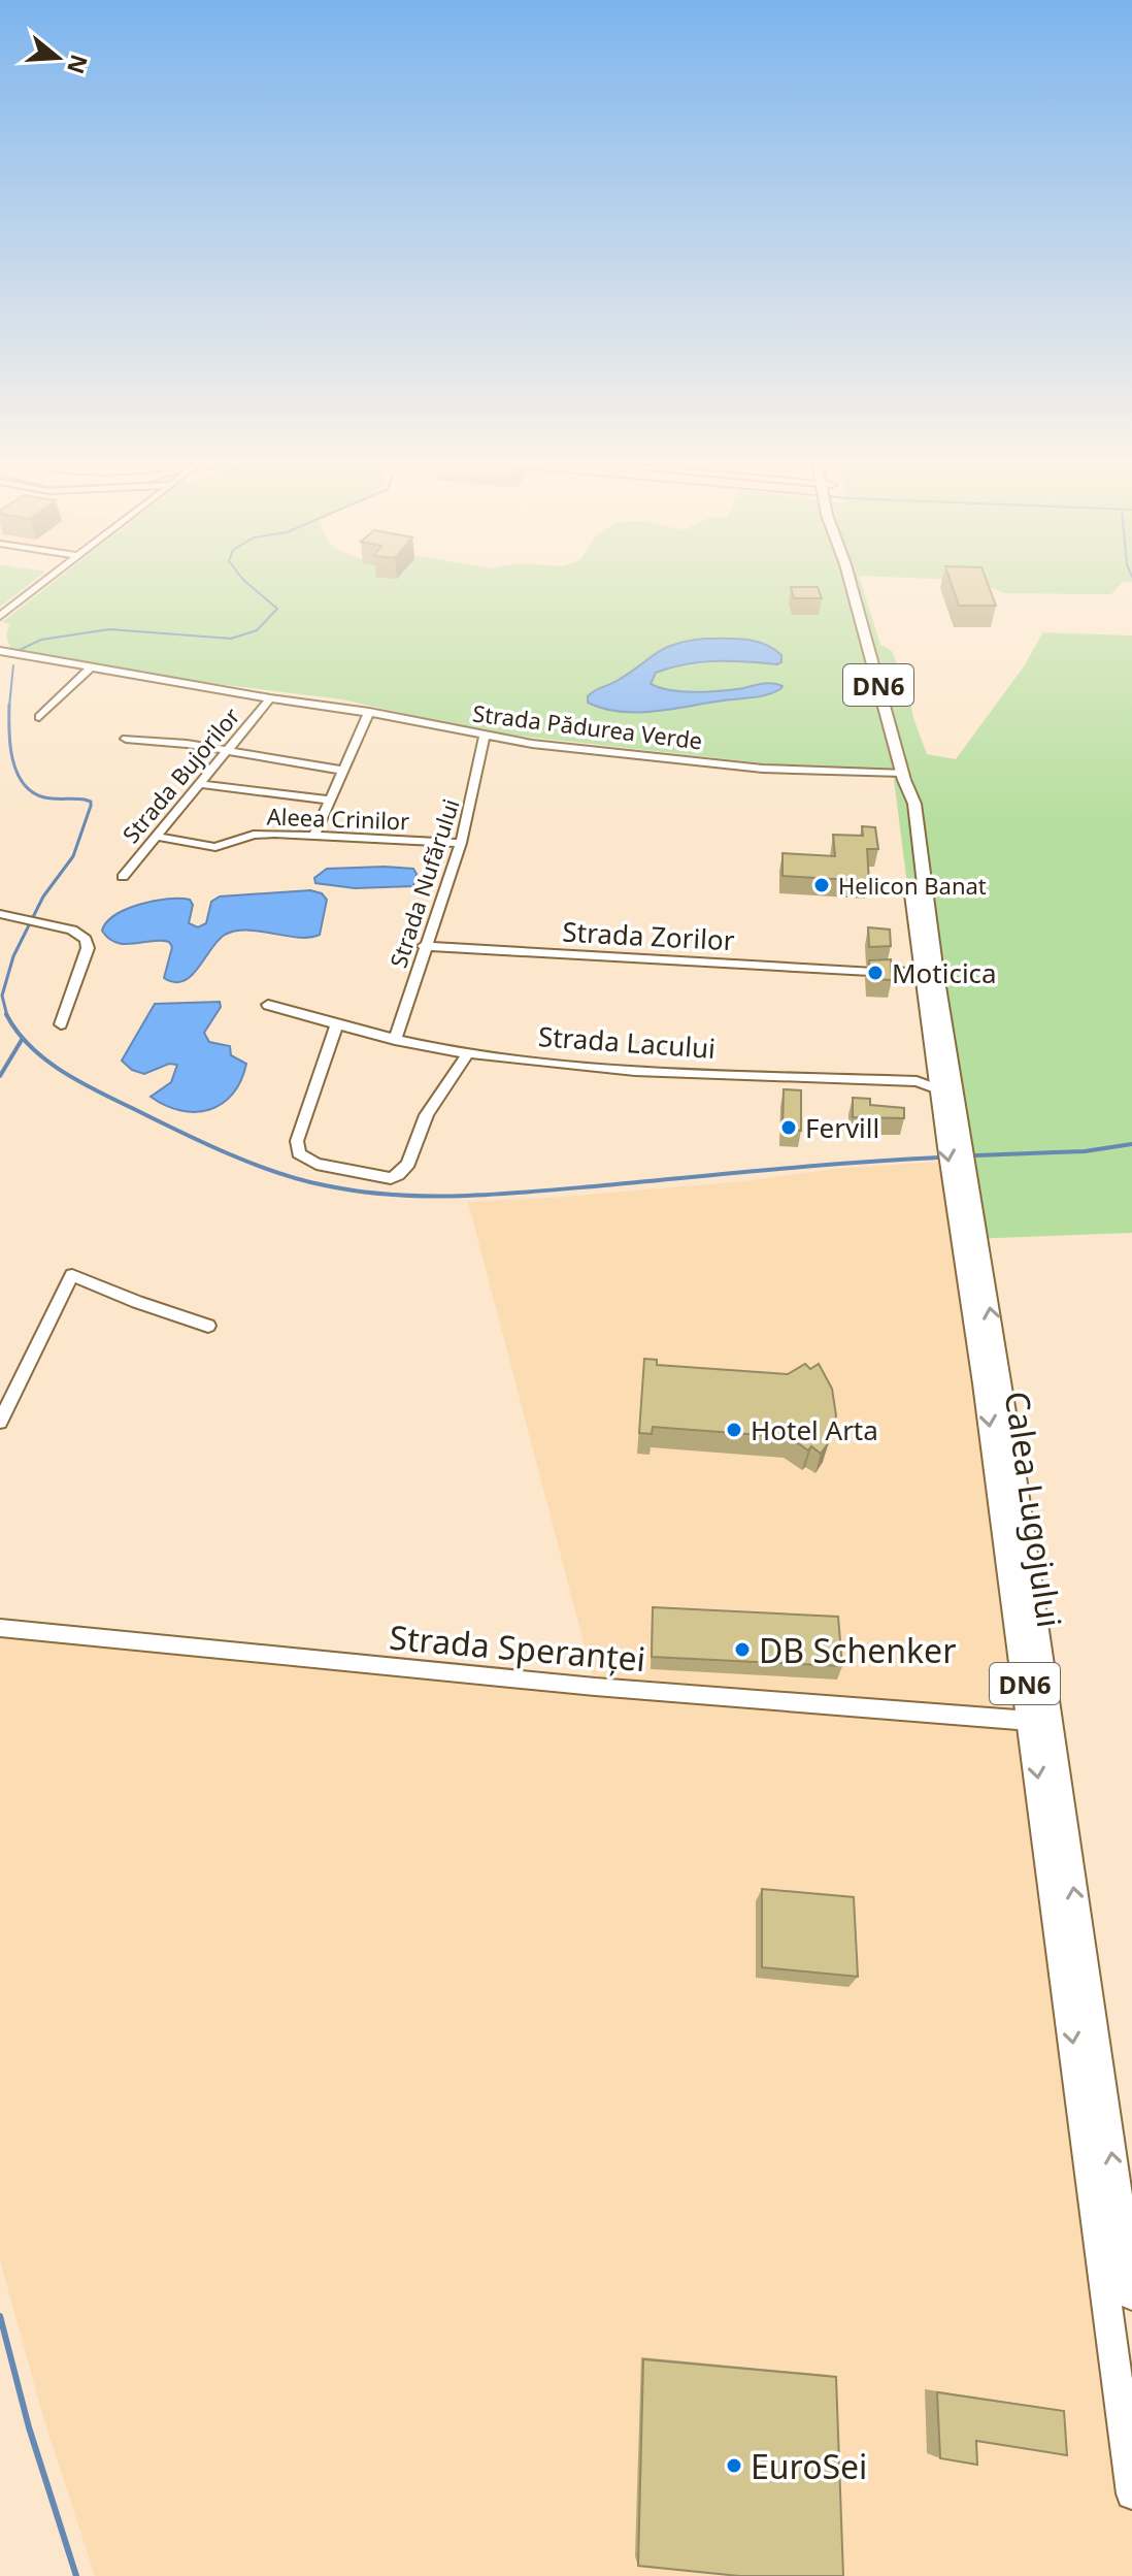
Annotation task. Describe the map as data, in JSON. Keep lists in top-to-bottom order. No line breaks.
{"streets":{"main road":["DN6","Calea Lugojului"],"street":["Strada Pădurea Verde","Strada Bujorilor","Aleea Crinilor","Strada Nufărului","Strada Zorilor","Strada Lacului","Strada Speranței"]},"crossings":[["DN6","Strada Pădurea Verde"],["DN6","Calea Lugojului"],["Strada Pădurea Verde","Strada Bujorilor"],["Strada Pădurea Verde","Strada Nufărului"],["Strada Pădurea Verde","Calea Lugojului"],["Strada Bujorilor","Aleea Crinilor"],["Aleea Crinilor","Strada Nufărului"],["Strada Nufărului","Strada Zorilor"],["Strada Nufărului","Strada Lacului"],["Strada Zorilor","Calea Lugojului"],["Strada Lacului","Calea Lugojului"],["Calea Lugojului","Strada Speranței"]],"places":["Helicon Banat","Moticica","Fervill","Hotel Arta","DB Schenker","EuroSei"],"north":"right"}
